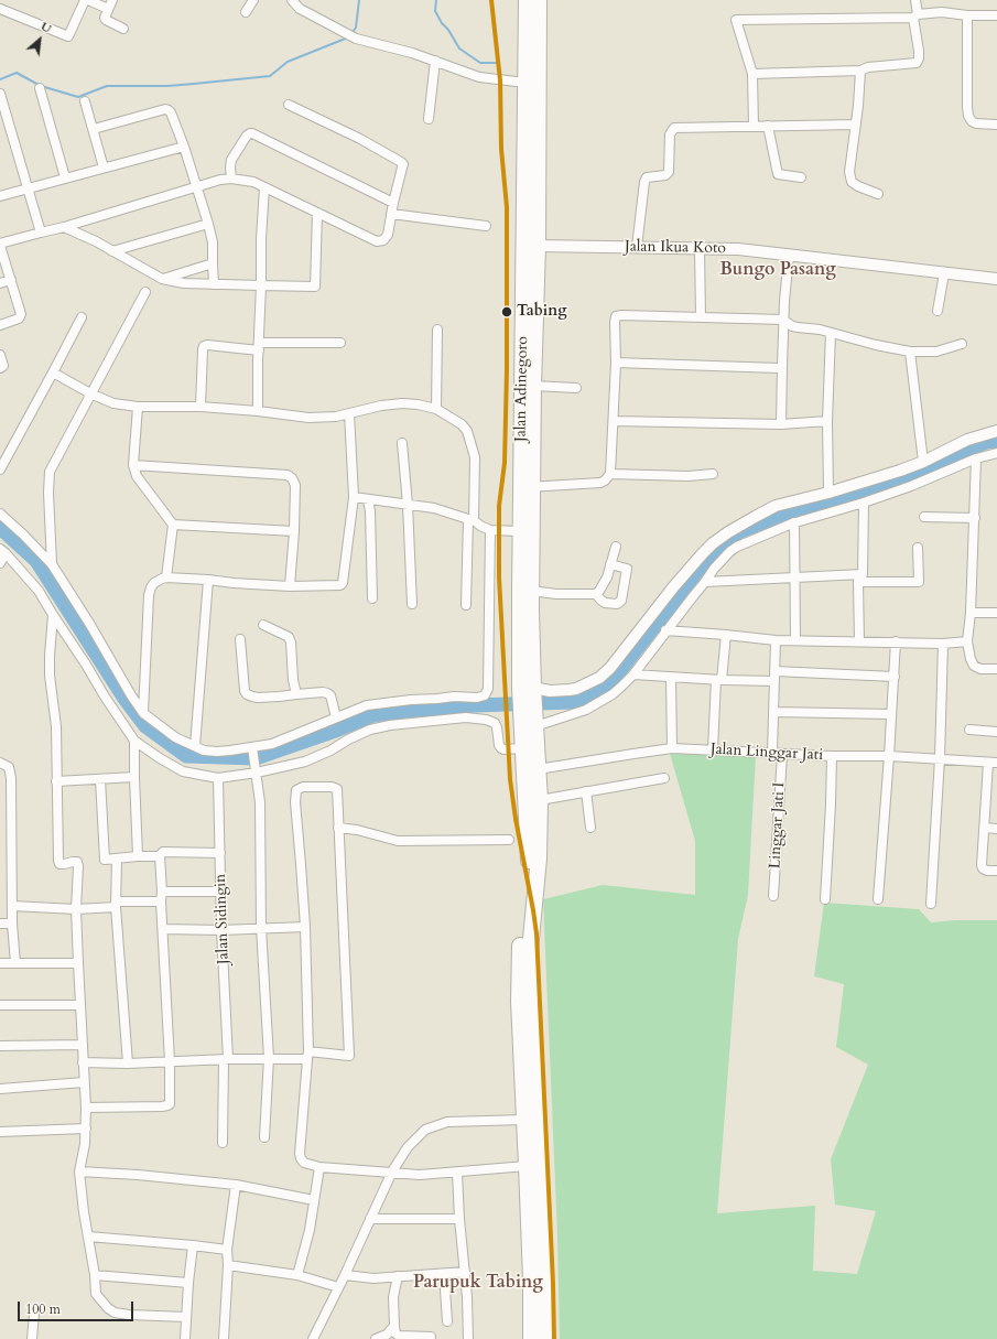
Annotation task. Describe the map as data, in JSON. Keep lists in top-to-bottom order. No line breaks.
{"streets":{"highway":["Jalan Adinegoro"],"street":["Jalan Ikua Koto","Jalan Linggar Jati","Linggar Jati I","Jalan Sidingin"]},"crossings":[["Jalan Ikua Koto","Jalan Adinegoro"],["Jalan Linggar Jati","Linggar Jati I"]],"districts":["Bungo Pasang","Parupuk Tabing"],"places":["Tabing"],"scale_bar":"100 m","north":"top right"}
